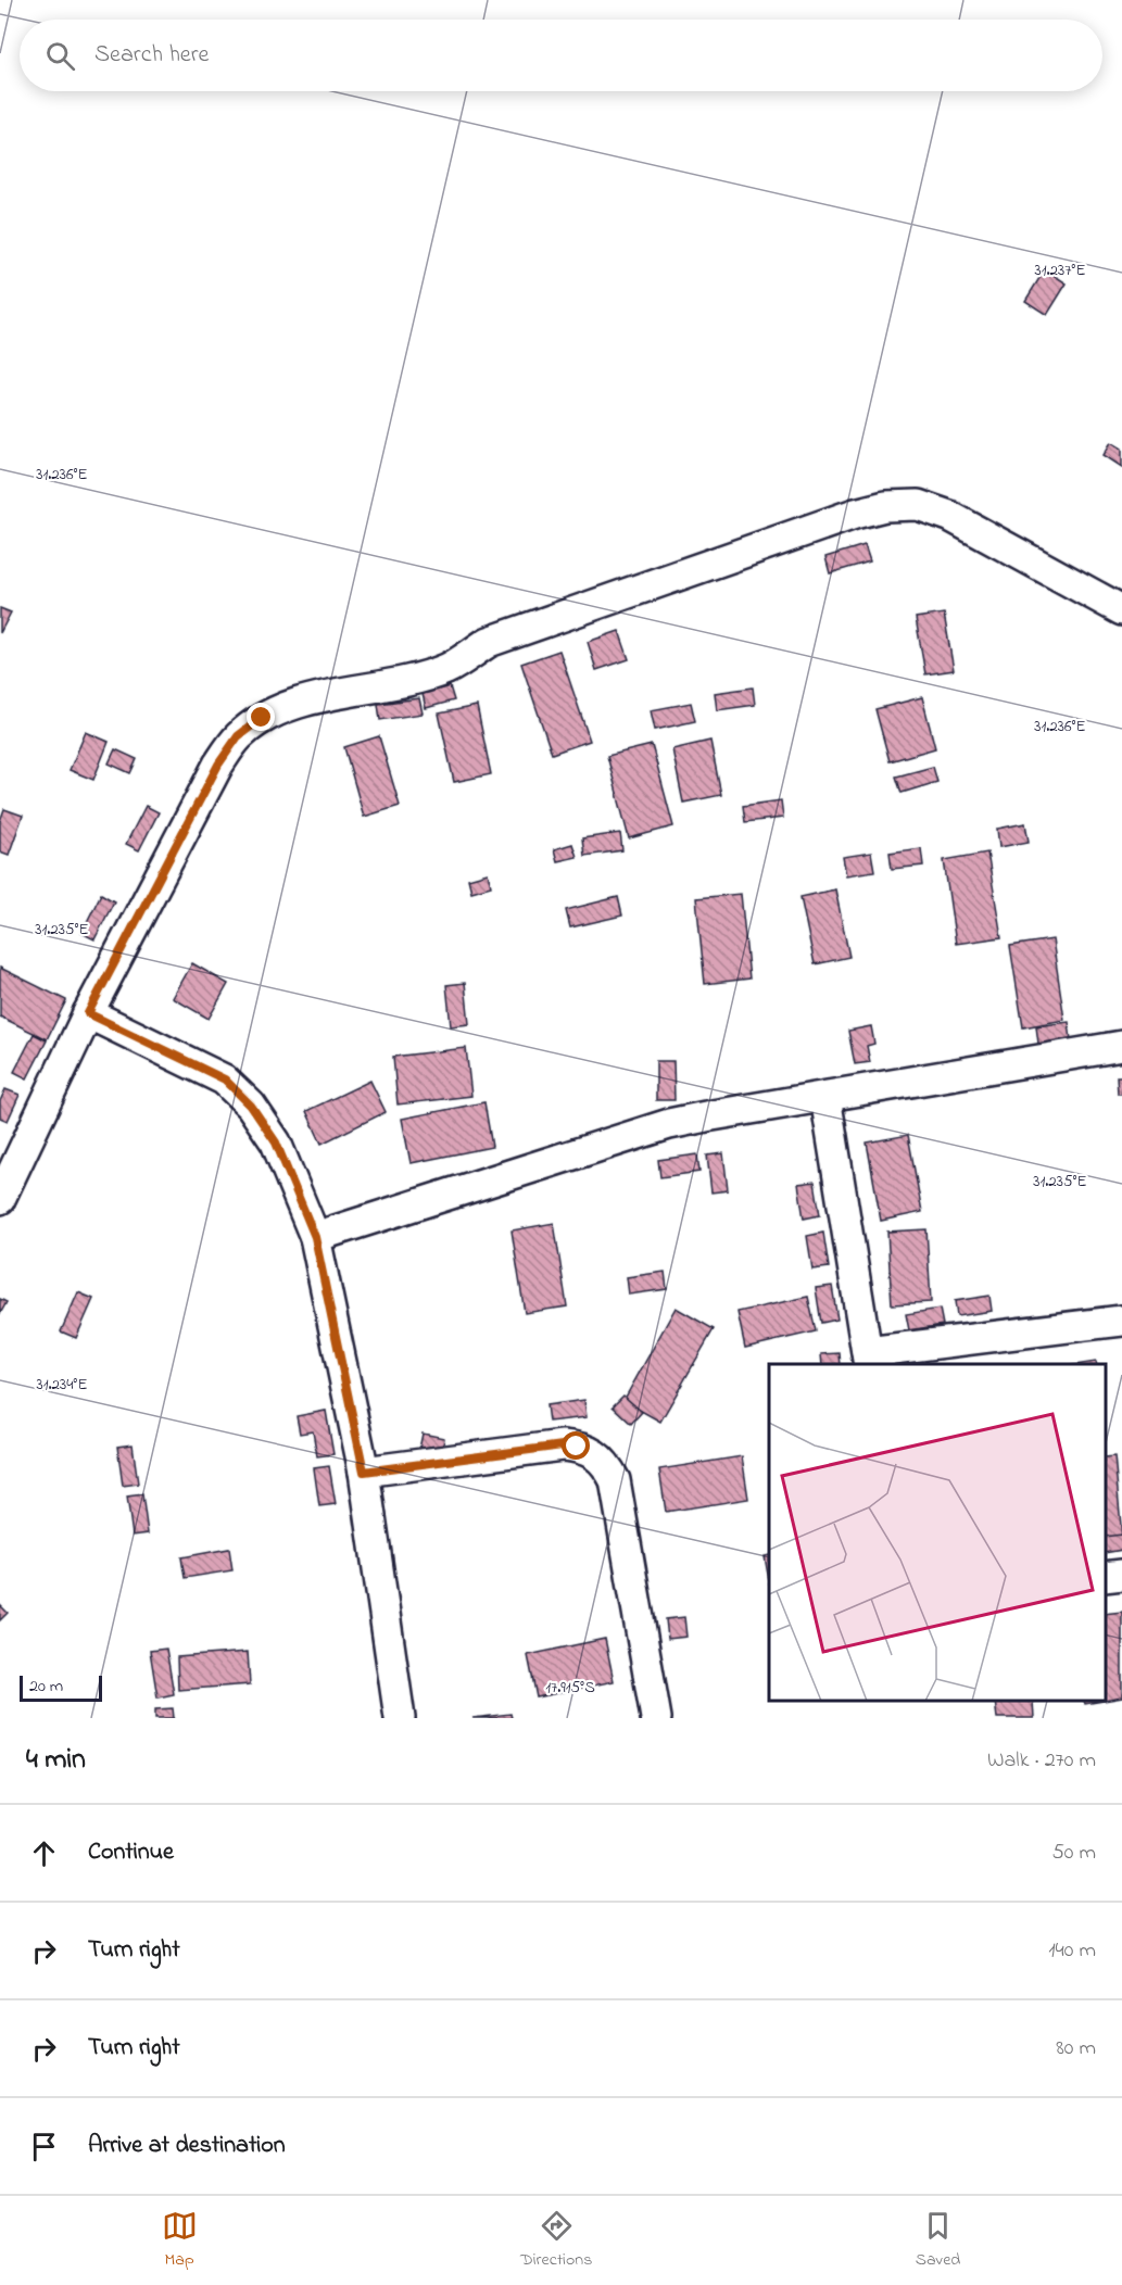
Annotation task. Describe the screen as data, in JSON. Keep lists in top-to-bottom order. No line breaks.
{"scale_bar":"20 m","page":{"search":"Search here","scale":"20 m","heading":["4 min","Walk · 270 m"],"list":[["Continue","50 m"],["Turn right","140 m"],["Turn right","80 m"],"Arrive at destination"],"nav":["Map","Directions","Saved"]},"coordinates":["31.237°E","31.236°E","31.235°E","31.234°E","17.915°S"]}
